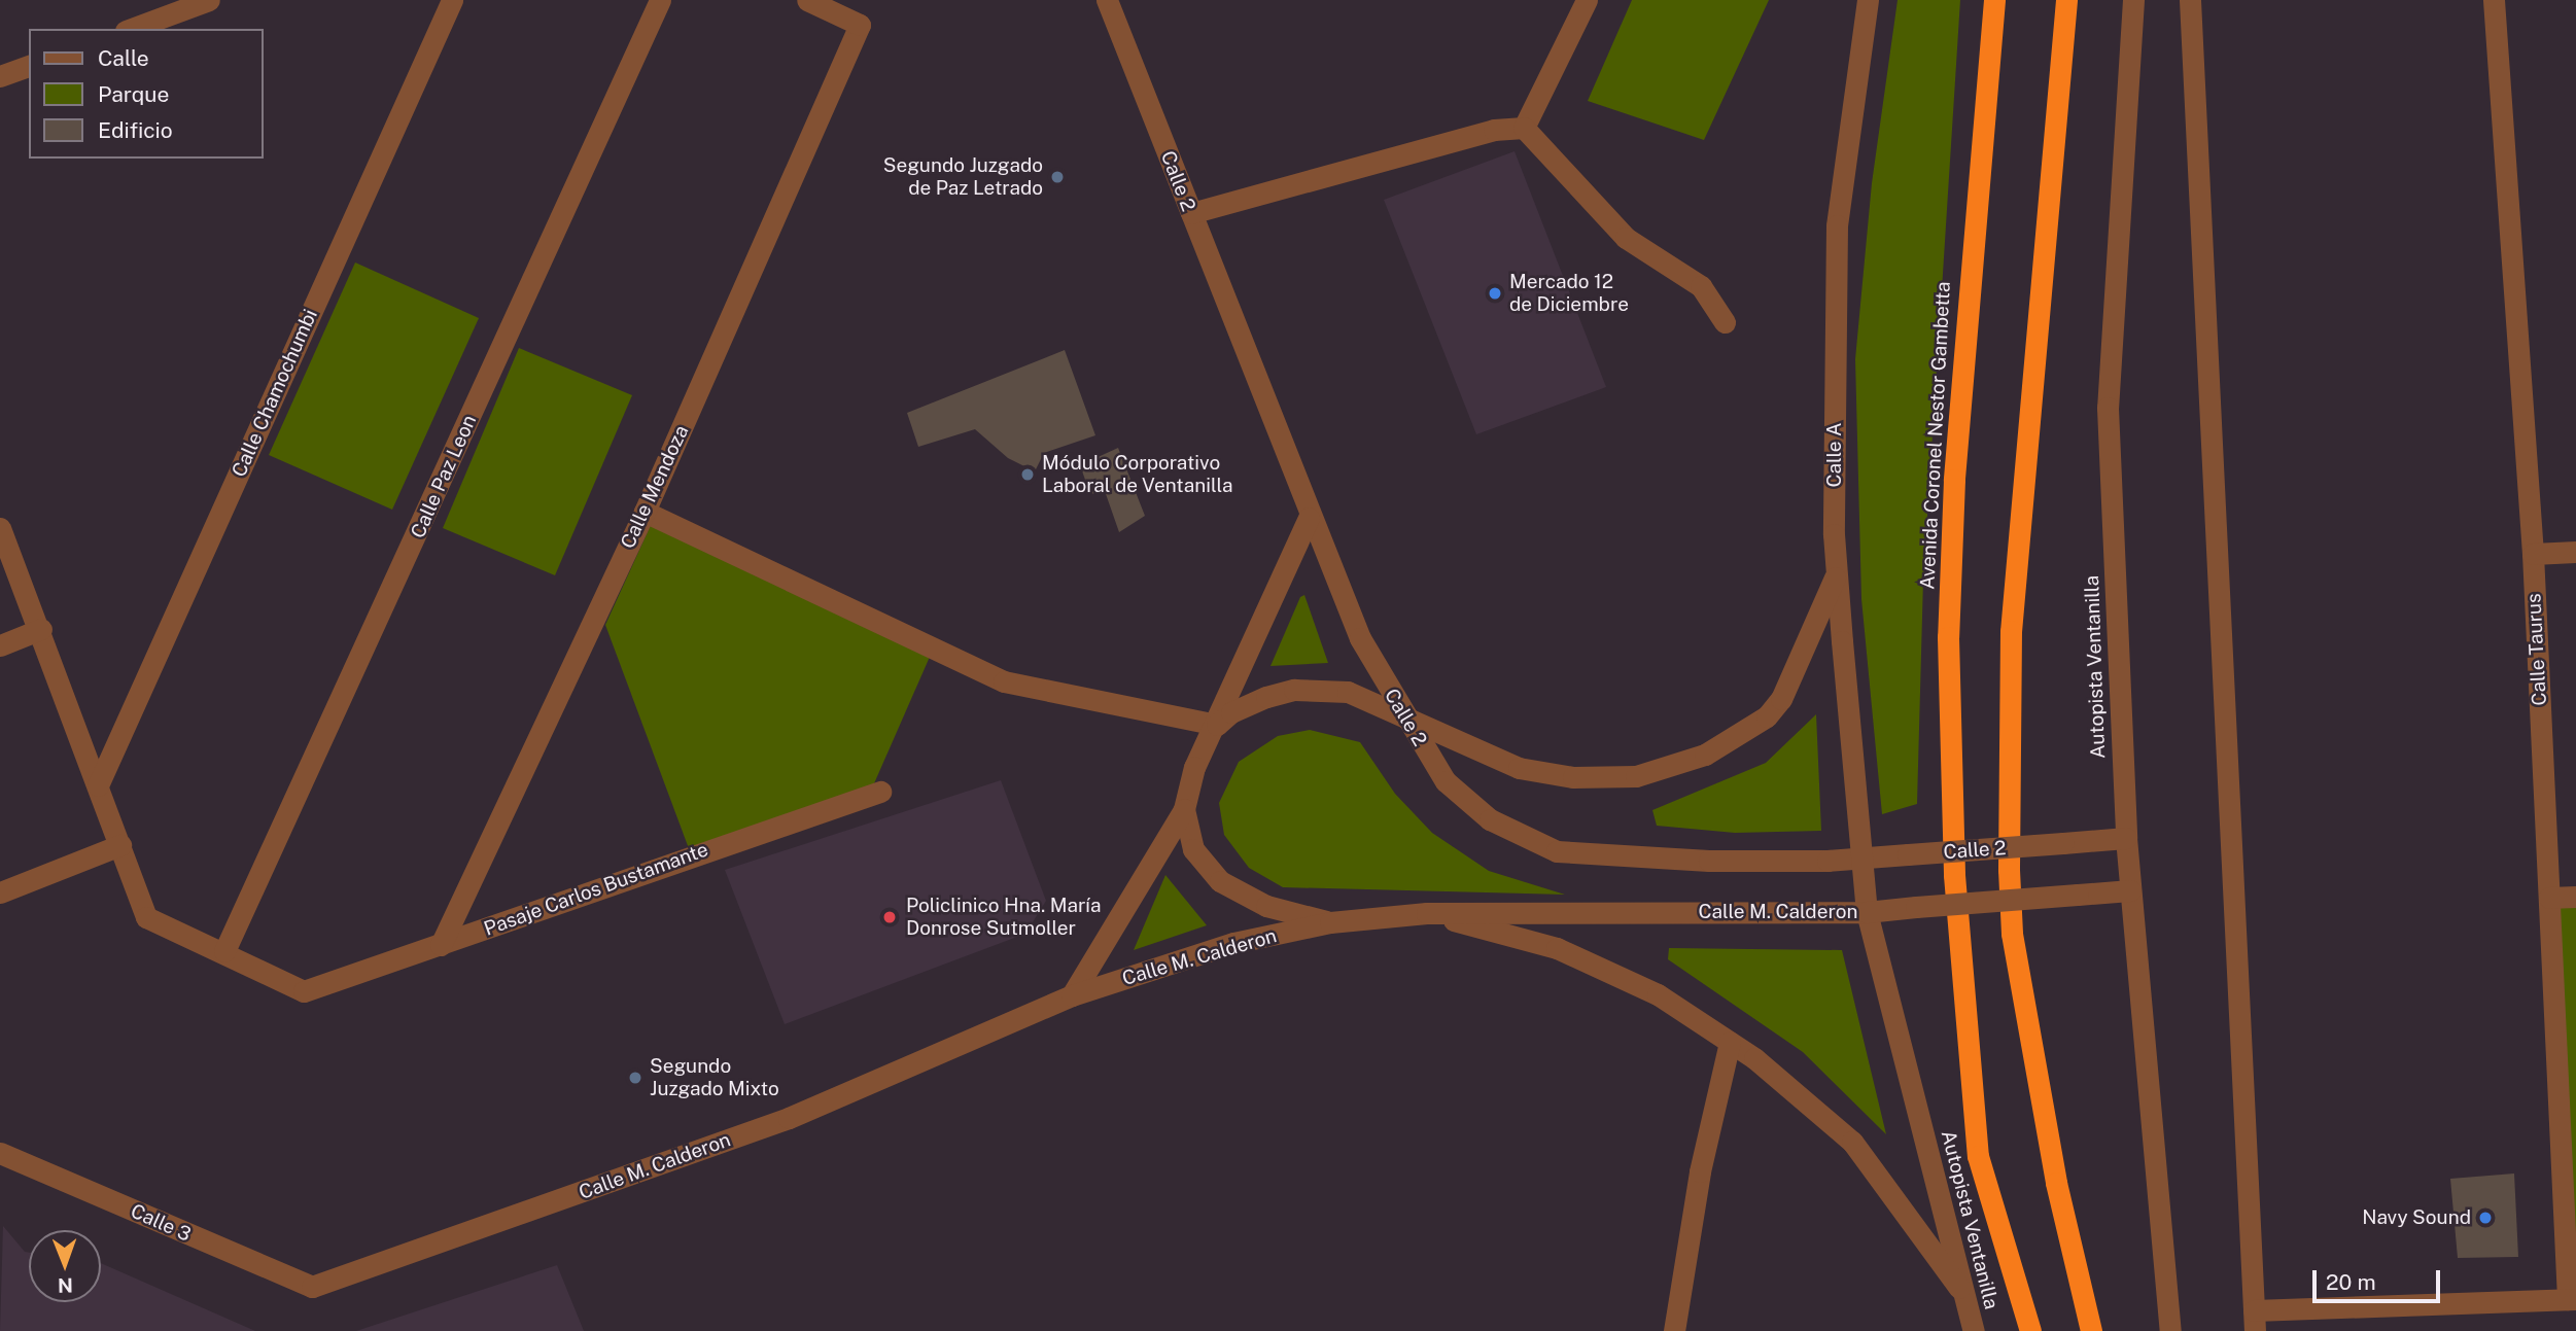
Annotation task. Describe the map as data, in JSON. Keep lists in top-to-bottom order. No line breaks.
{"streets":{"highway":["Avenida Coronel Nestor Gambetta","Autopista Ventanilla"],"street":["Calle 2","Calle Chamochumbi","Calle A","Calle Paz Leon","Calle Mendoza","Calle Taurus","Pasaje Carlos Bustamante","Calle M. Calderon","Calle 3"]},"crossings":[["Calle 2","Calle A"],["Calle 2","Autopista Ventanilla"],["Avenida Coronel Nestor Gambetta","Autopista Ventanilla"],["Calle A","Autopista Ventanilla"],["Calle A","Calle M. Calderon"],["Calle Paz Leon","Pasaje Carlos Bustamante"],["Calle Mendoza","Pasaje Carlos Bustamante"],["Autopista Ventanilla","Calle M. Calderon"],["Calle M. Calderon","Calle 3"]],"places":["Segundo Juzgado de Paz Letrado","Mercado 12 de Diciembre","Módulo Corporativo Laboral de Ventanilla","Policlinico Hna. María Donrose Sutmoller","Segundo Juzgado Mixto","Navy Sound"],"legend":["Calle","Parque","Edificio"],"scale_bar":"20 m","north":"bottom"}
